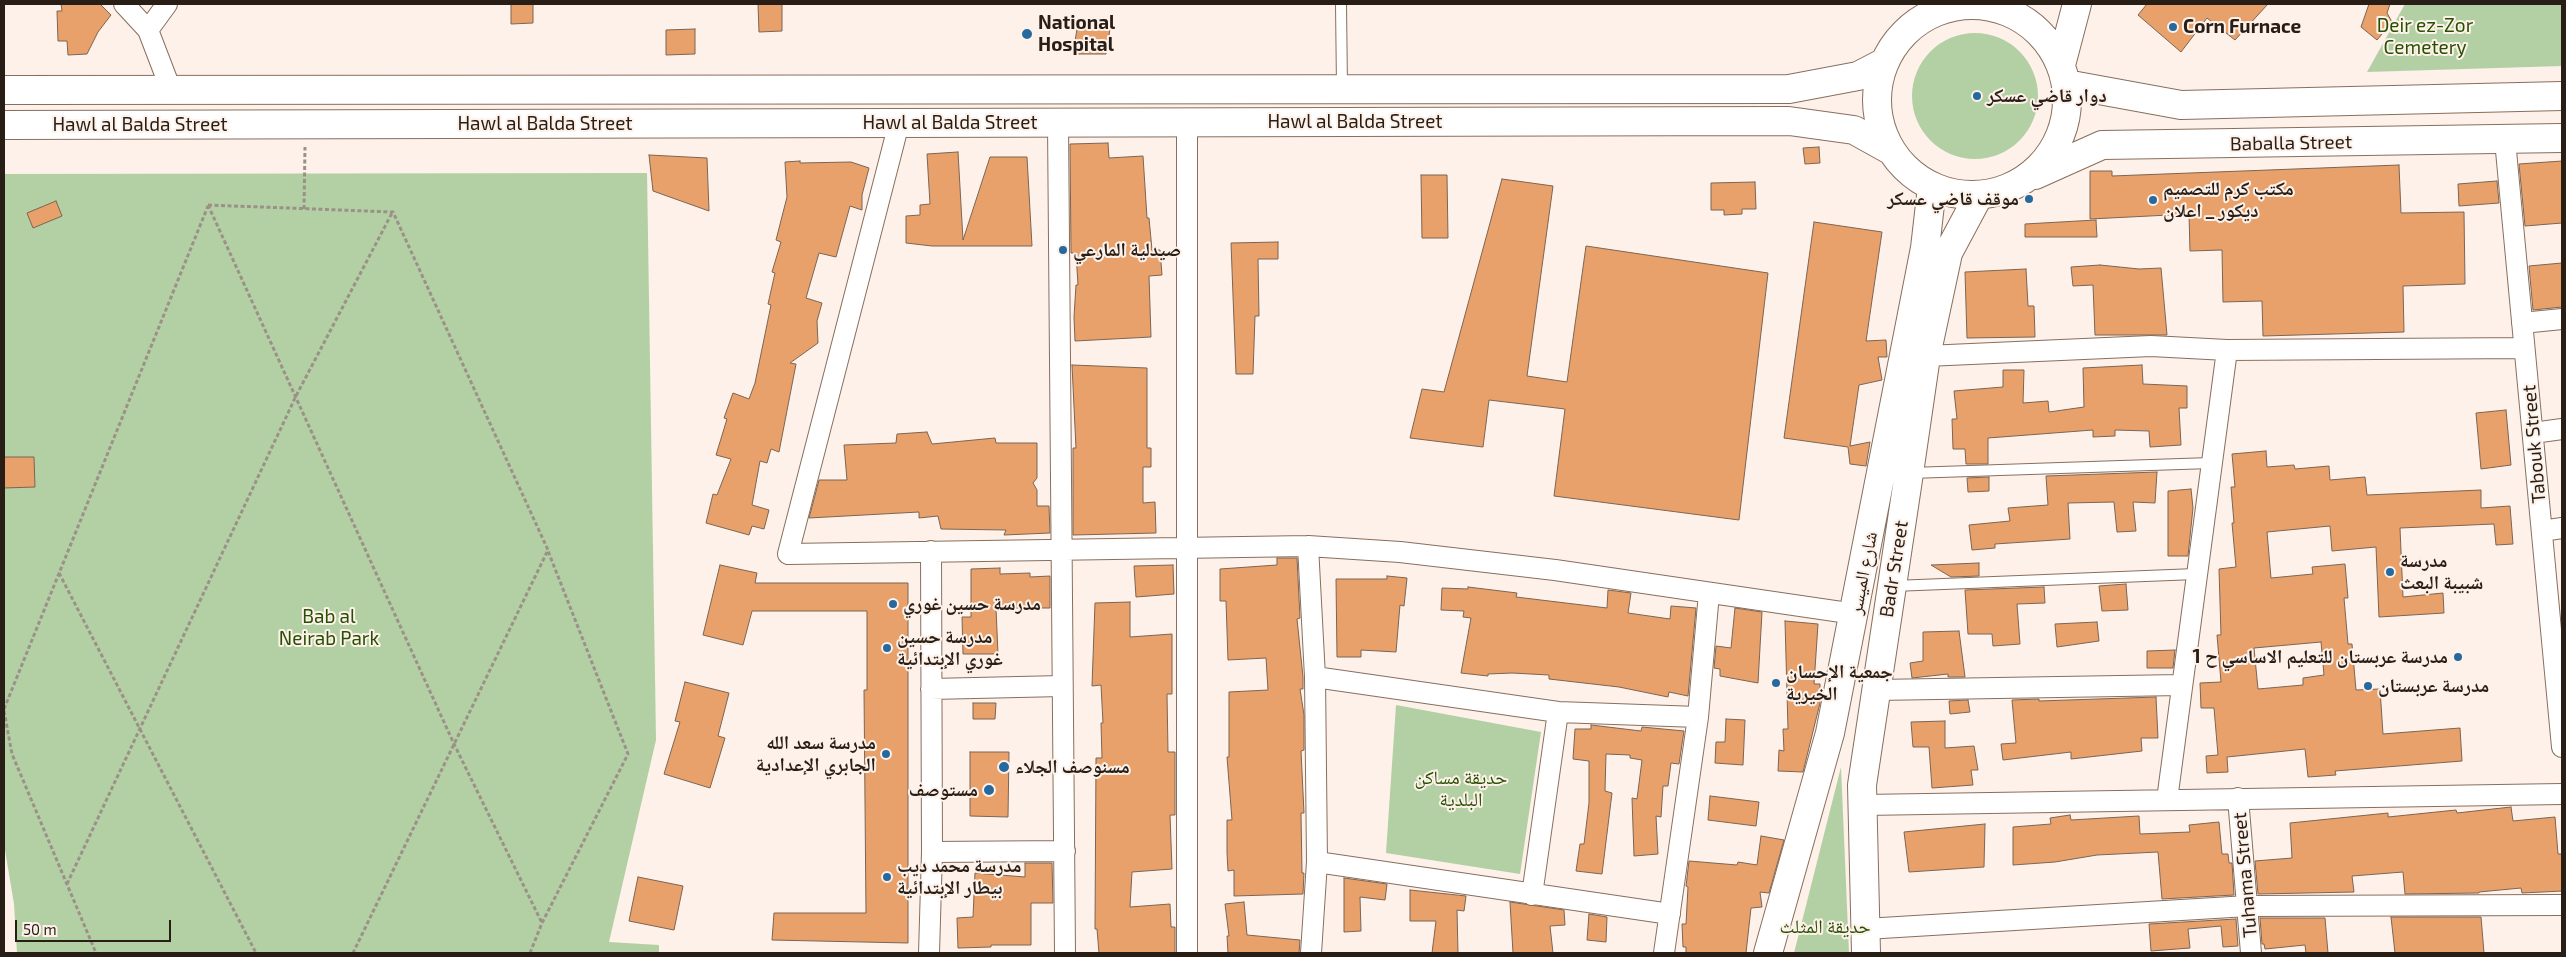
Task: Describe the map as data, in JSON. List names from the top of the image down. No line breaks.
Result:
{"streets":{"main road":["Hawl al Balda Street","Baballa Street","Badr Street","شارع الميسر"],"street":["Tabouk Street","Tuhama Street"]},"crossings":[["Hawl al Balda Street","Baballa Street"],["Baballa Street","Tabouk Street"],["Baballa Street","Badr Street"],["Baballa Street","شارع الميسر"]],"parks":["Deir ez-Zor Cemetery","Bab al Neirab Park","حديقة مساكن البلدية","حديقة المثلث"],"places":["Corn Furnace","National Hospital","دوار قاضي عسكر","موقف قاضي عسكر","مكتب كرم للتصميم ديكور _ اعلان","صيدلية المارعي","مدرسة شبيبة البعث","مدرسة حسين غوري","مدرسة حسين غوري الإبتدائية","مدرسة عربستان للتعليم الاساسي ح 1","جمعية الإحسان الخيرية","مدرسة عربستان","مدرسة سعد الله الجابري الإعدادية","مسنوصف الجلاء","مستوصف","مدرسة محمد ديب بيطار الإبتدائية"],"scale_bar":"50 m"}
